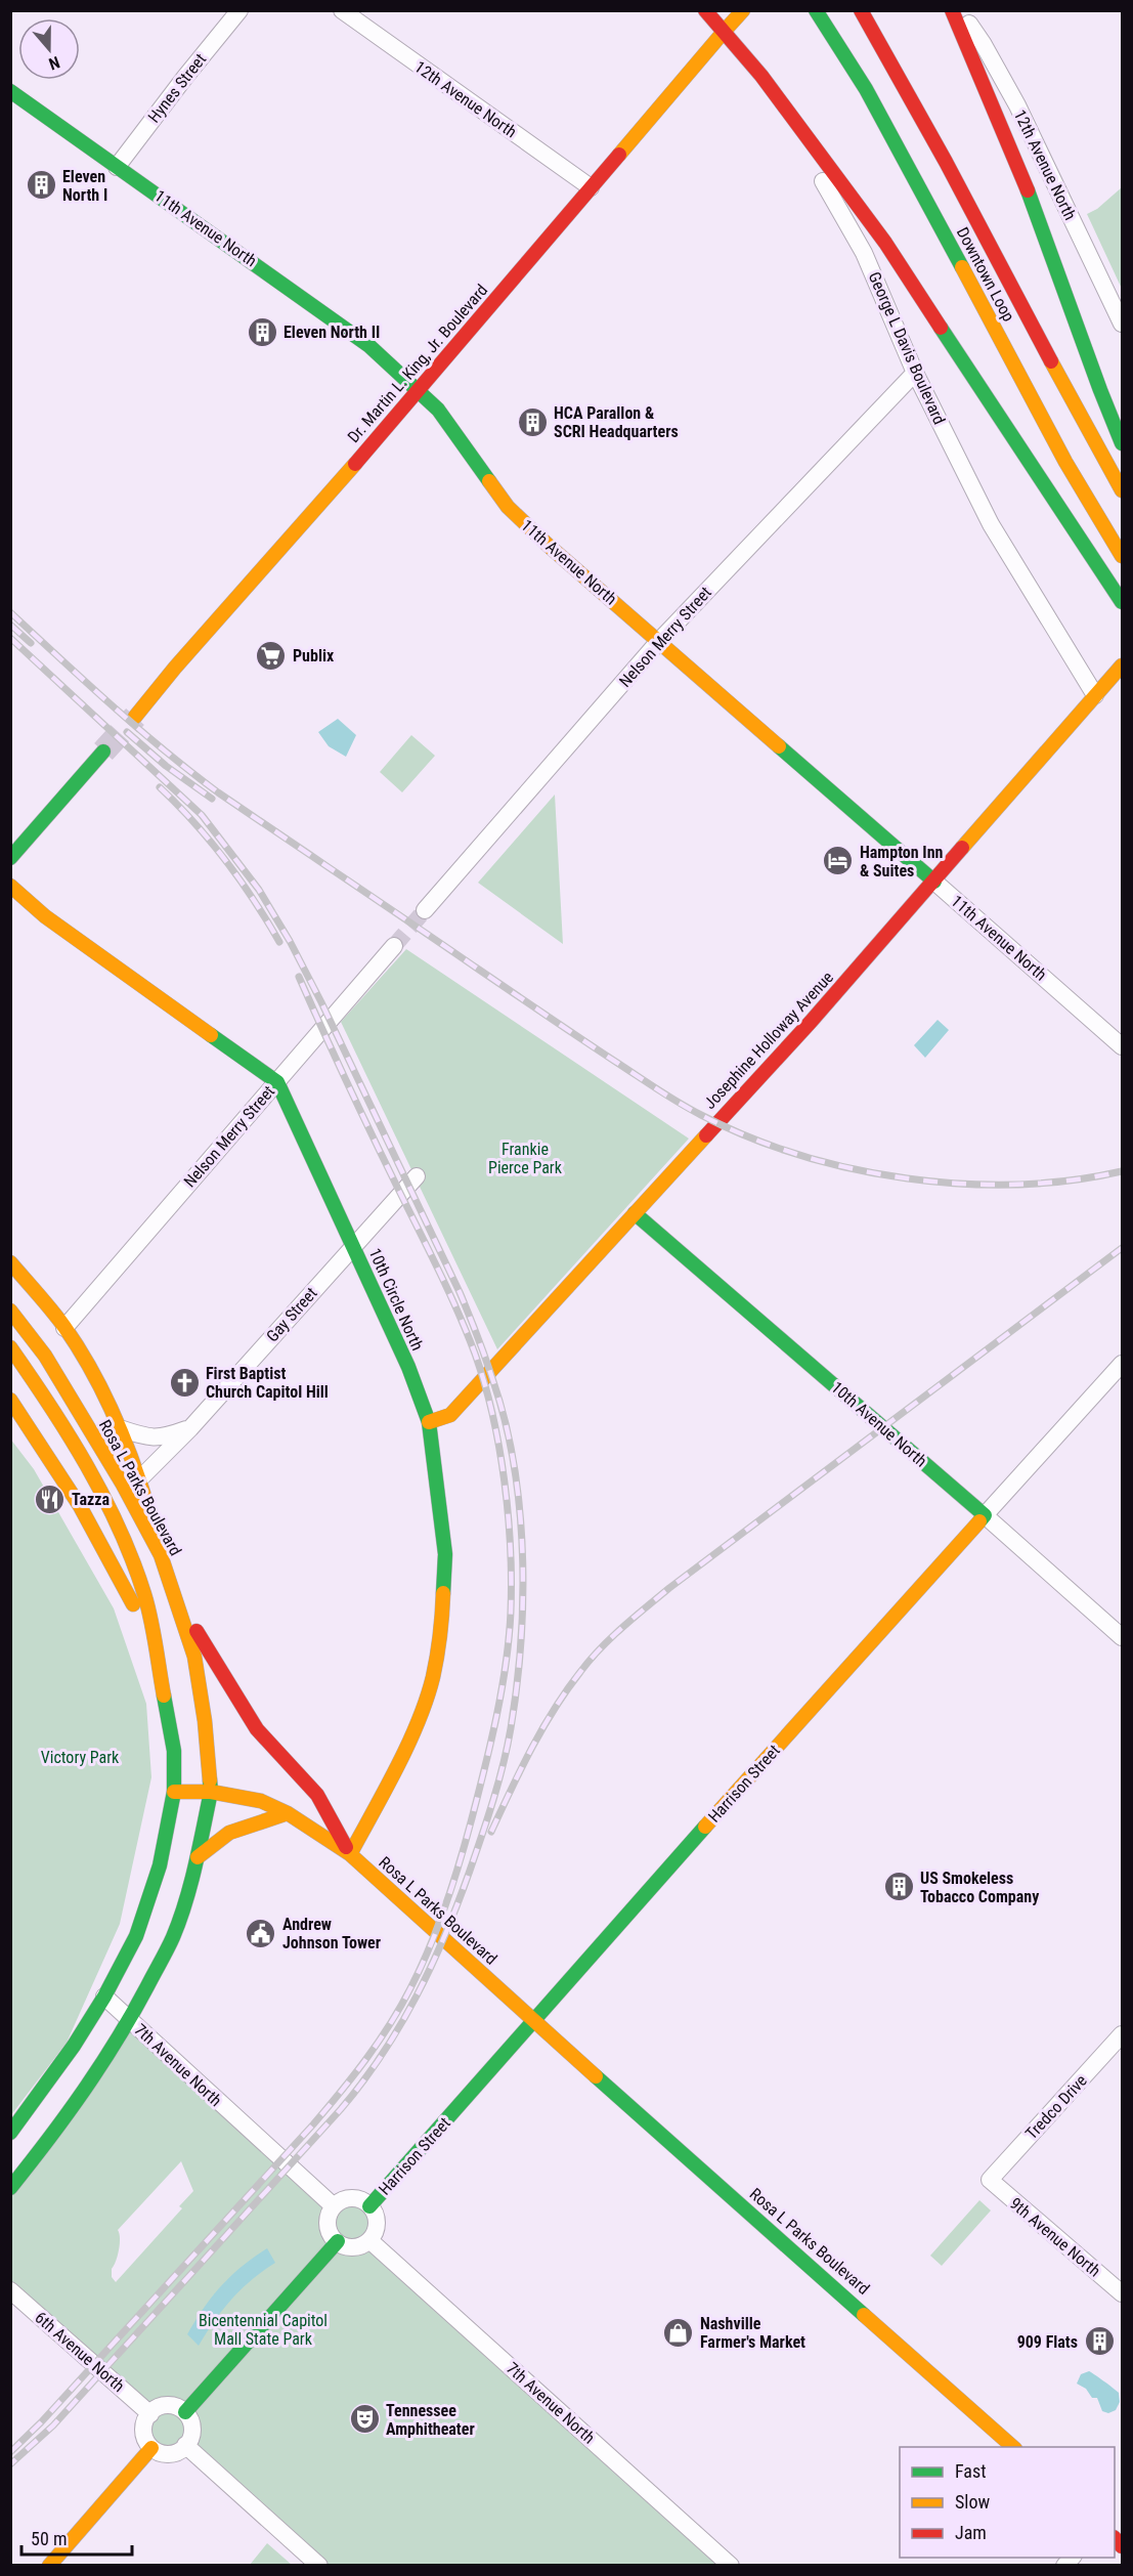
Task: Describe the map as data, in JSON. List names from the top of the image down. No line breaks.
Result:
{"streets":{"main road":["11th Avenue North","Downtown Loop","George L Davis Boulevard","Dr. Martin L. King, Jr. Boulevard","Josephine Holloway Avenue","10th Circle North","10th Avenue North","Rosa L Parks Boulevard","Harrison Street"],"street":["Hynes Street","12th Avenue North","Nelson Merry Street","Gay Street","7th Avenue North","Tredco Drive","9th Avenue North","6th Avenue North"]},"crossings":[["Hynes Street","11th Avenue North"],["12th Avenue North","Dr. Martin L. King, Jr. Boulevard"],["11th Avenue North","Dr. Martin L. King, Jr. Boulevard"],["11th Avenue North","Nelson Merry Street"],["11th Avenue North","Josephine Holloway Avenue"],["George L Davis Boulevard","Dr. Martin L. King, Jr. Boulevard"],["George L Davis Boulevard","Nelson Merry Street"],["George L Davis Boulevard","Josephine Holloway Avenue"],["Nelson Merry Street","10th Circle North"],["Josephine Holloway Avenue","10th Circle North"],["Josephine Holloway Avenue","10th Avenue North"],["10th Circle North","Gay Street"],["10th Circle North","Rosa L Parks Boulevard"],["10th Avenue North","Harrison Street"],["Rosa L Parks Boulevard","Harrison Street"],["Harrison Street","7th Avenue North"],["Tredco Drive","9th Avenue North"]],"parks":["Frankie Pierce Park","Victory Park","Bicentennial Capitol Mall State Park"],"places":{"building":["Eleven North I","Eleven North II","HCA Parallon & SCRI Headquarters","US Smokeless Tobacco Company","909 Flats"],"supermarket":["Publix"],"hotel":["Hampton Inn & Suites"],"church":["First Baptist Church Capitol Hill"],"restaurant":["Tazza"],"public building":["Andrew Johnson Tower"],"shop":["Nashville Farmer's Market"],"theatre":["Tennessee Amphitheater"]},"legend":["Fast","Slow","Jam"],"scale_bar":"50 m","north":"bottom"}
